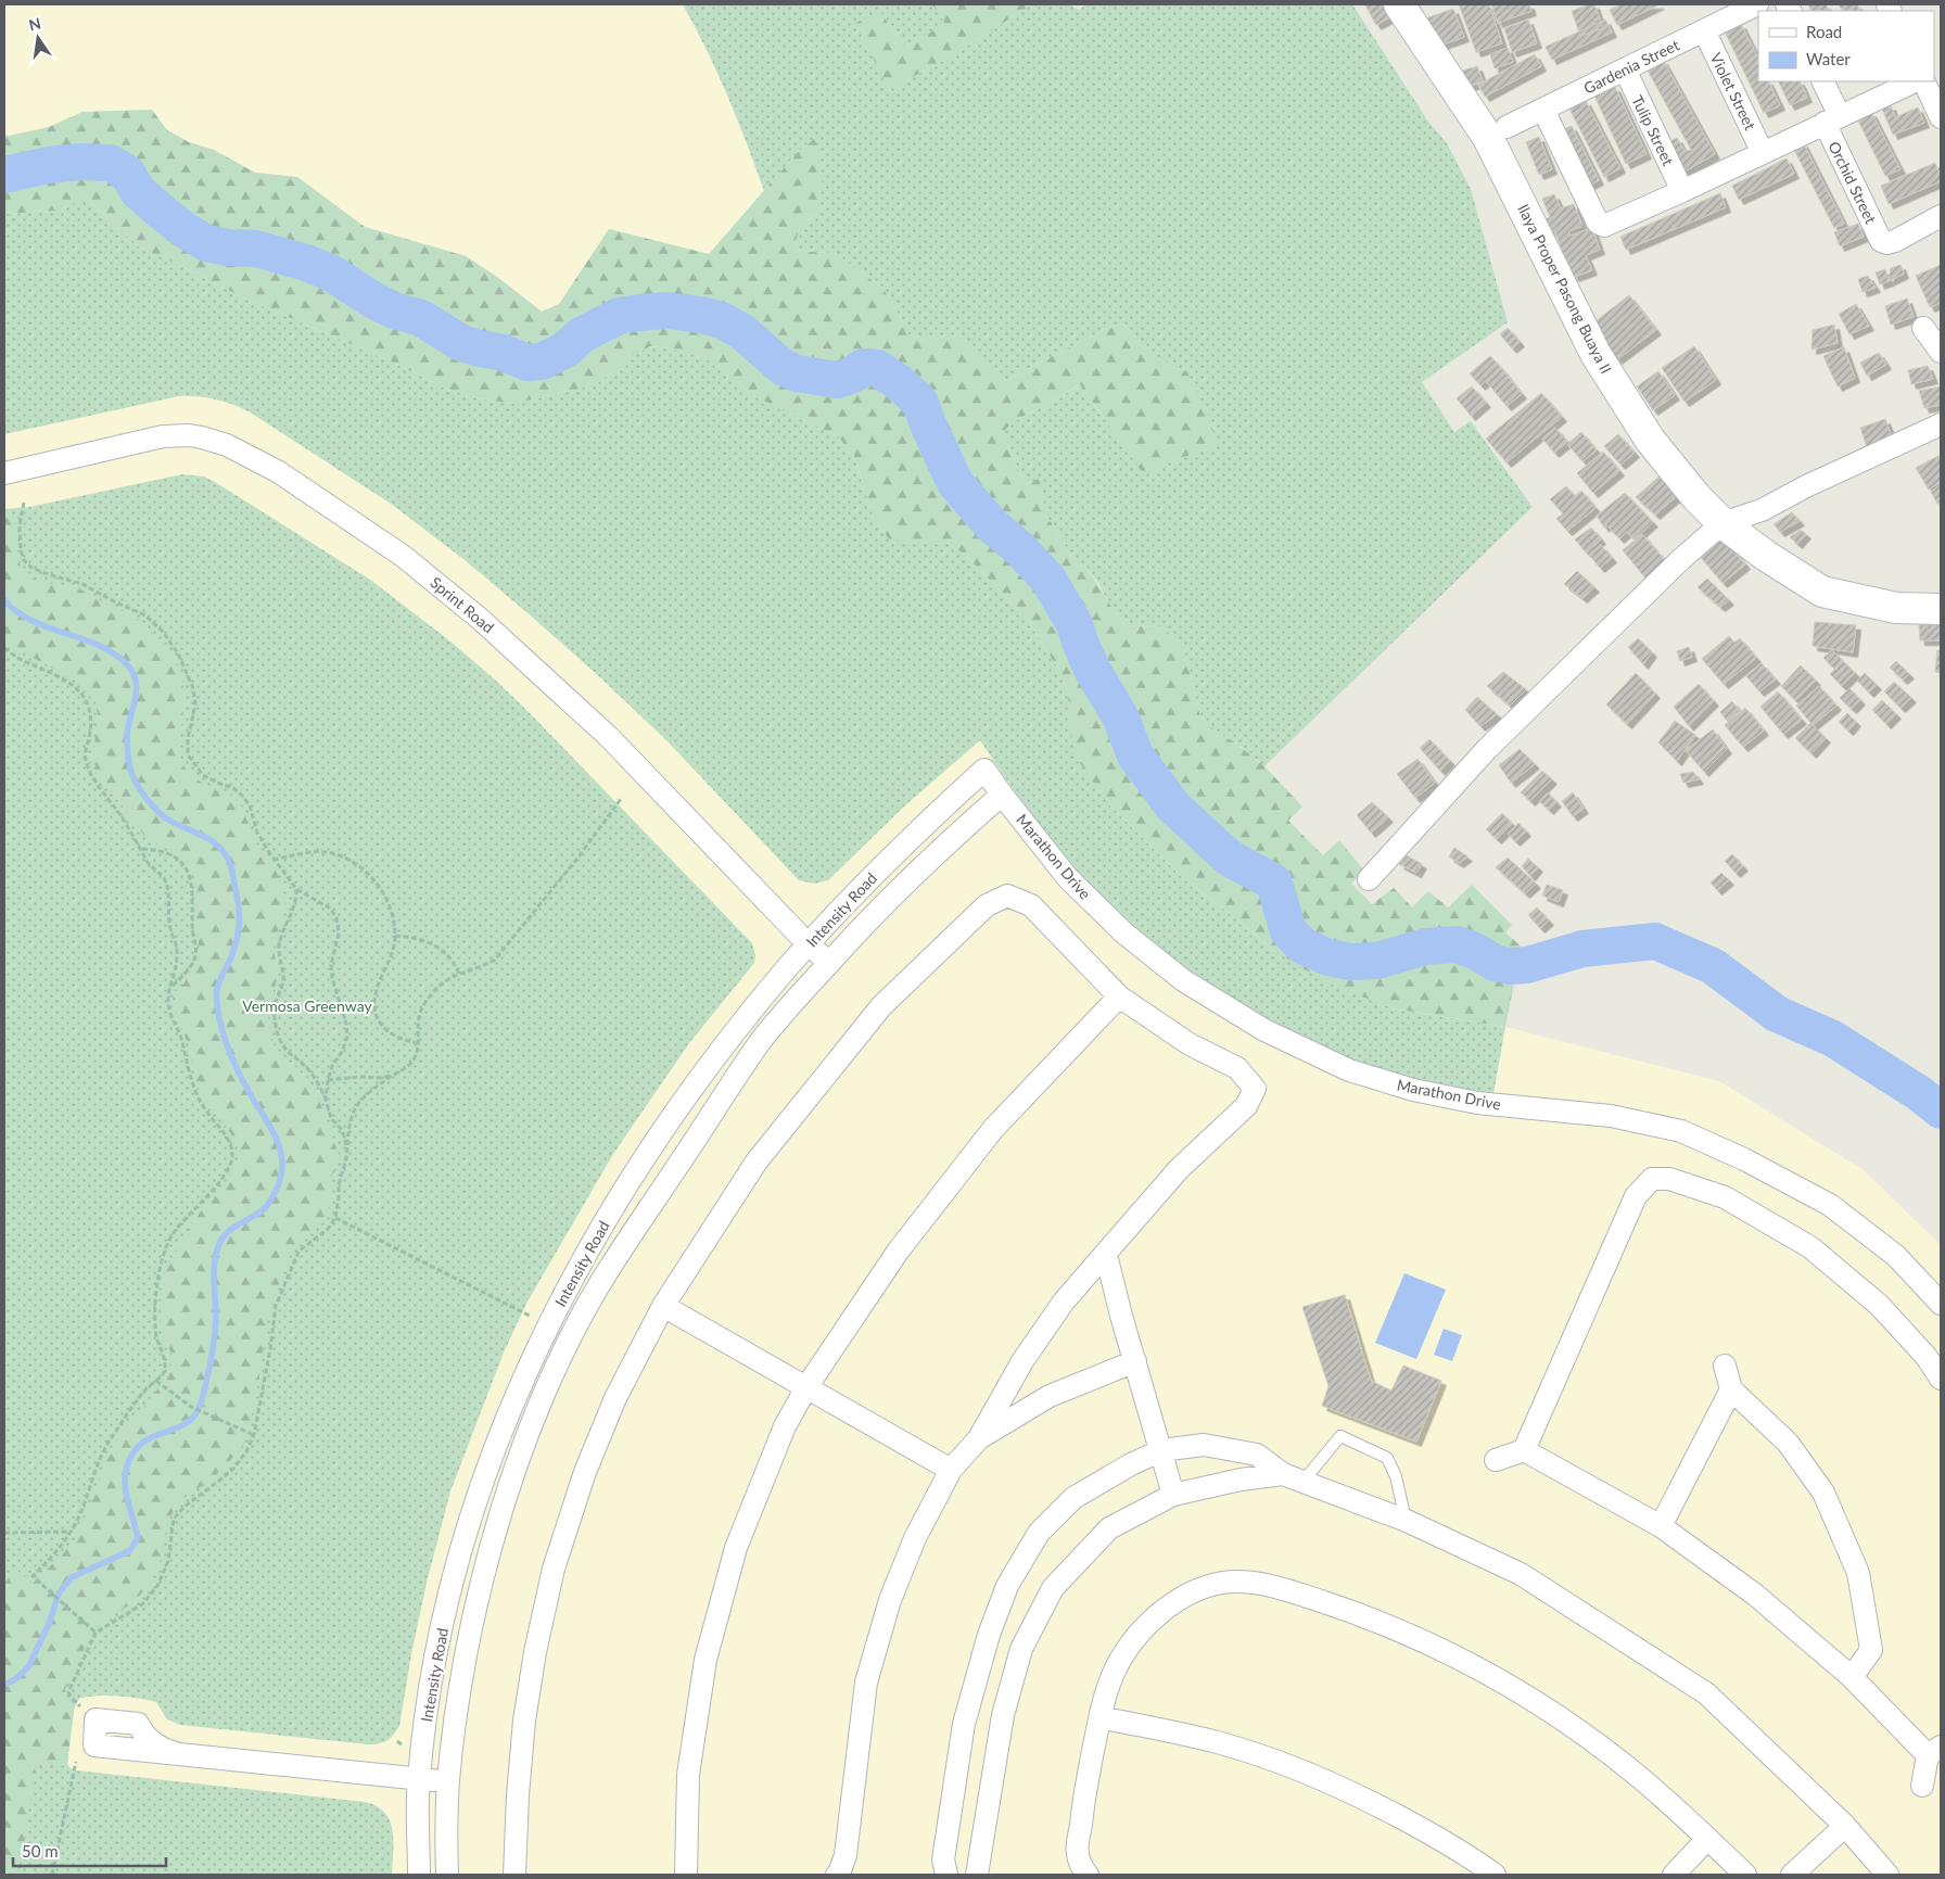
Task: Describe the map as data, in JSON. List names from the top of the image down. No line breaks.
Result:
{"streets":{"street":["Gardenia Street","Violet Street","Tulip Street","Orchid Street","Ilaya Proper Pasong Buaya II","Sprint Road","Marathon Drive","Intensity Road"]},"crossings":[["Gardenia Street","Violet Street"],["Gardenia Street","Tulip Street"],["Sprint Road","Intensity Road"],["Marathon Drive","Intensity Road"]],"parks":["Vermosa Greenway"],"legend":["Road","Water"],"scale_bar":"50 m","north":"top"}
